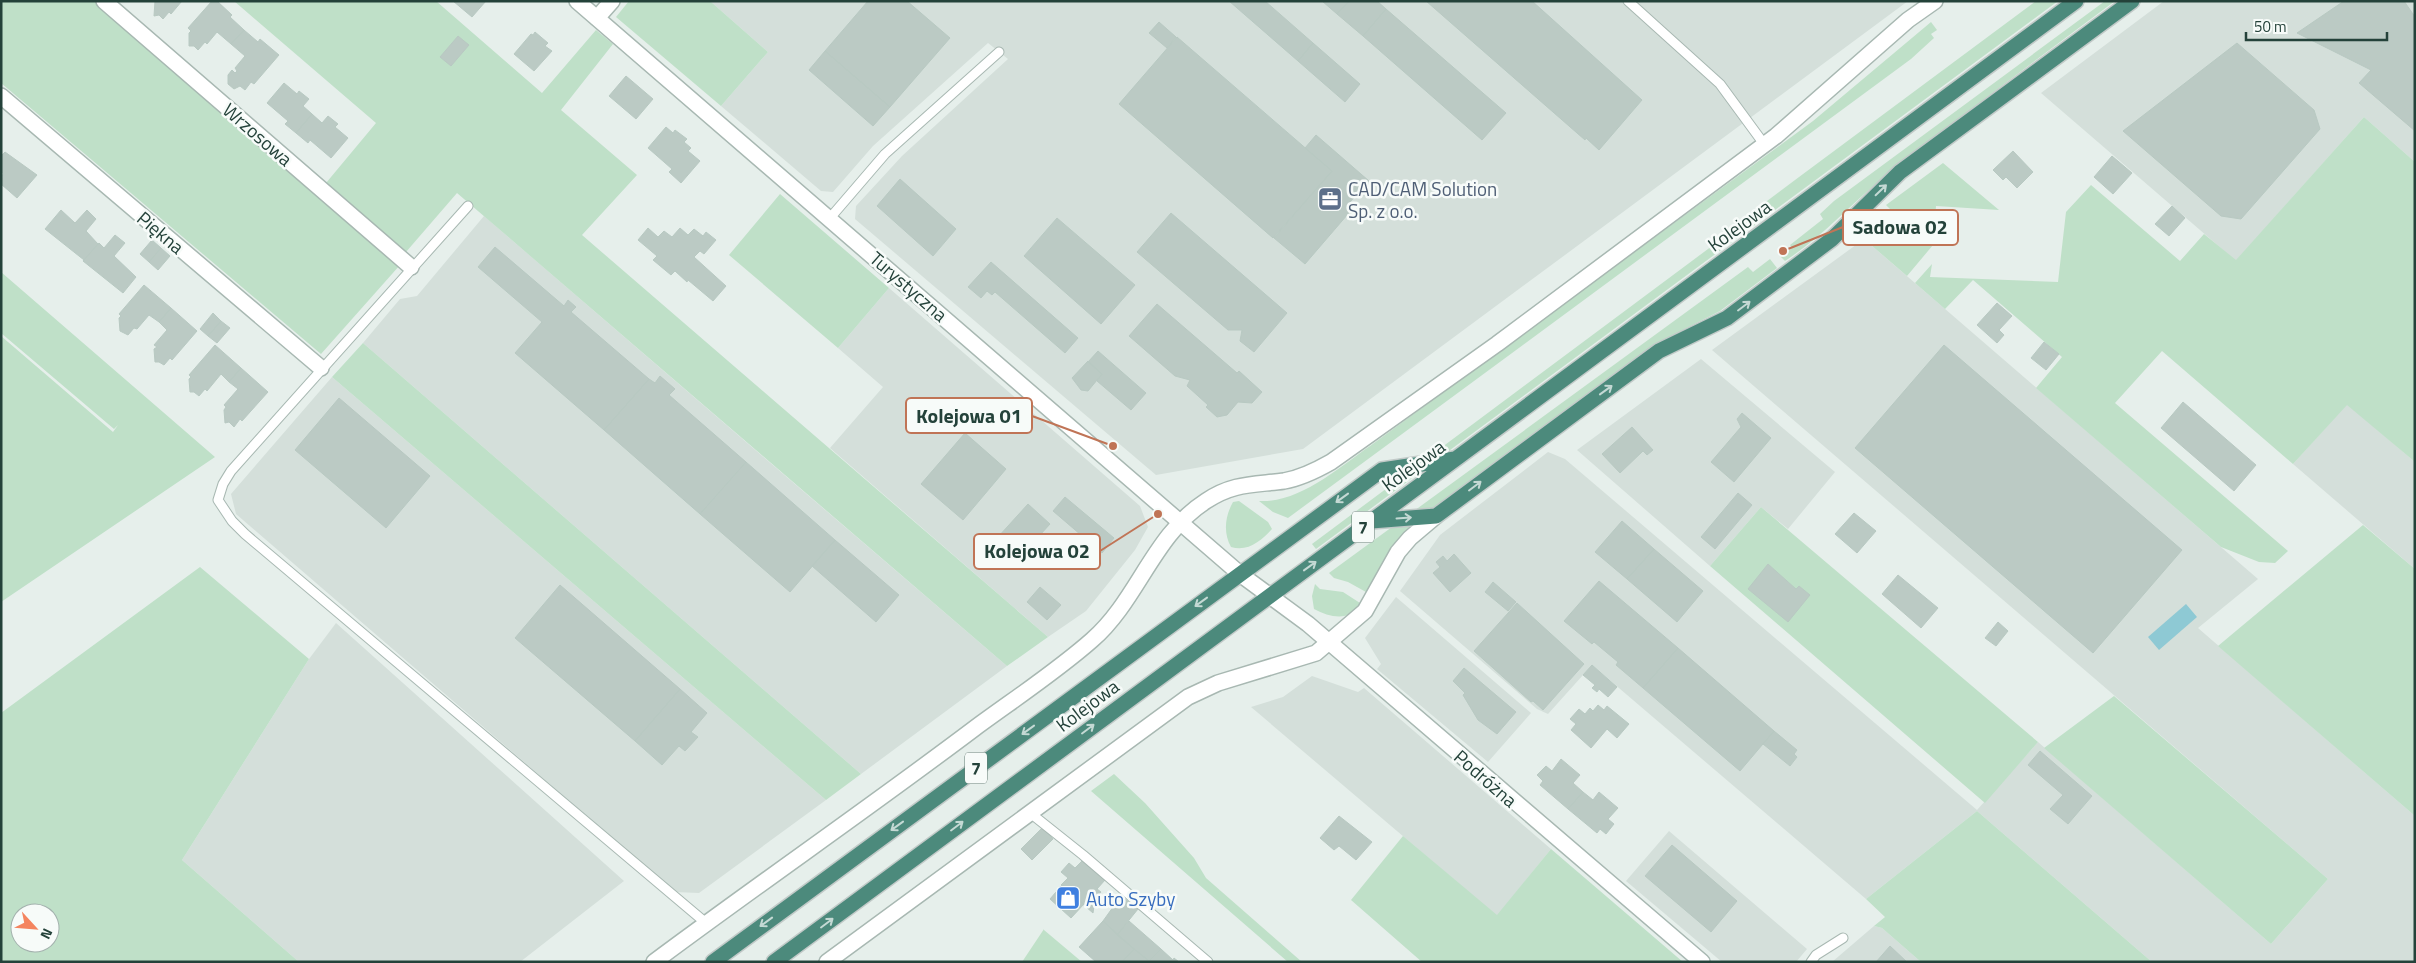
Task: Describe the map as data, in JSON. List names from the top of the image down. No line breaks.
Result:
{"streets":{"highway":["Kolejowa","7"],"street":["Wrzosowa","Piękna","Turystyczna","Podróżna"]},"crossings":[["Kolejowa","Turystyczna"],["Kolejowa","Podróżna"],["Turystyczna","Podróżna"]],"places":{"office":["CAD/CAM Solution Sp. z o.o."],"other":["Sadowa 02","Kolejowa 01","Kolejowa 02"],"shop":["Auto Szyby"]},"scale_bar":"50 m","north":"bottom right"}
